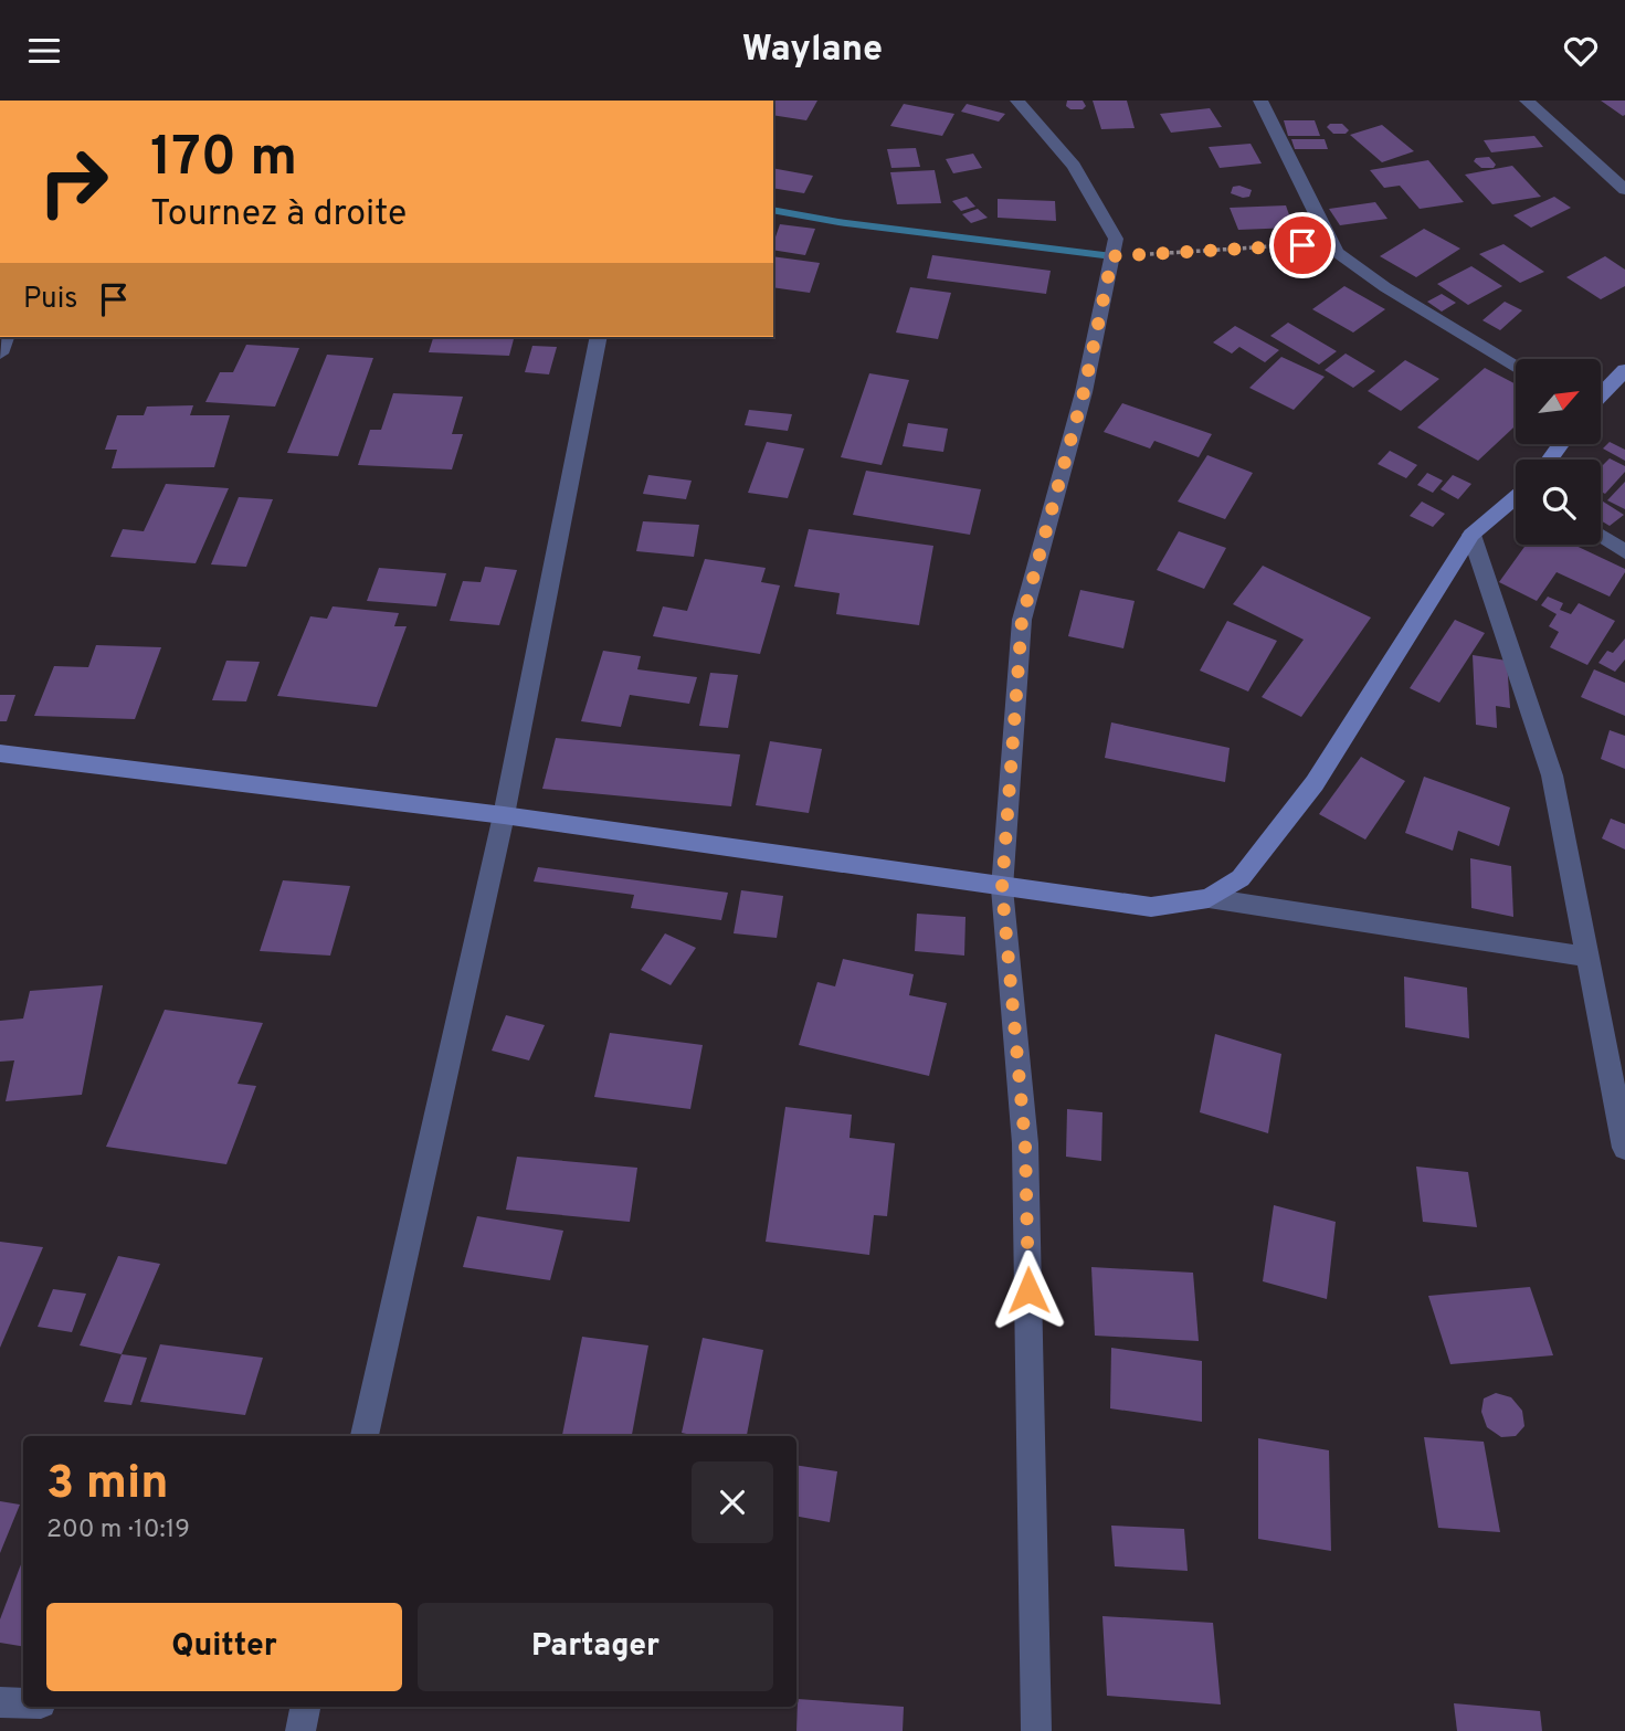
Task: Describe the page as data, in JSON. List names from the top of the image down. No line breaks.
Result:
{"north":"top right","page":{"header":"Waylane","turn":["170 m","Tournez à droite"],"then":"Puis","heading":["3 min","200 m · 10:19"],"buttons":["Quitter","Partager"]}}
